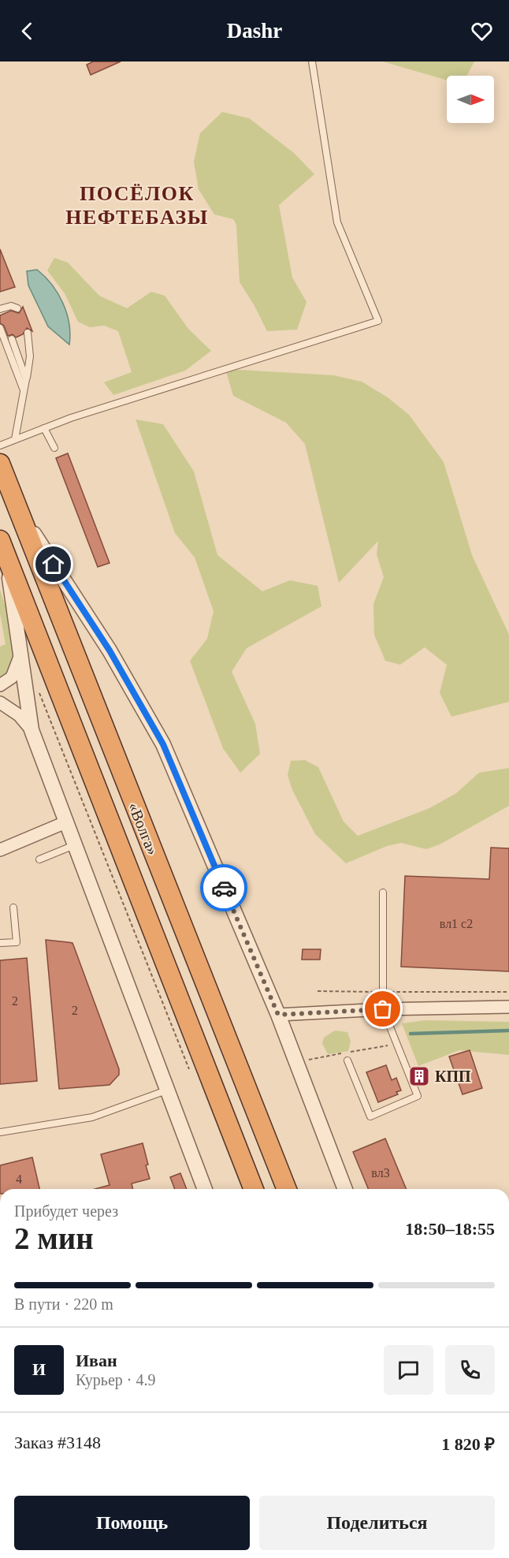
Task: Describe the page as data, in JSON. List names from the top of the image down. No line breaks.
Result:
{"streets":{"highway":["«Волга»"]},"districts":["ПОСЁЛОК НЕФТЕБАЗЫ"],"places":{"building":["КПП"]},"house_numbers":["вл1 с2","2","2","вл3","4"],"north":"right","page":{"header":"Dashr","heading":["2 мин","Прибудет через","18:50–18:55"],"panel":["Иван","Курьер · 4.9","Заказ #3148","1 820 ₽"],"bar":"В пути · 220 m","round":"И","buttons":["Помощь","Поделиться"]}}
